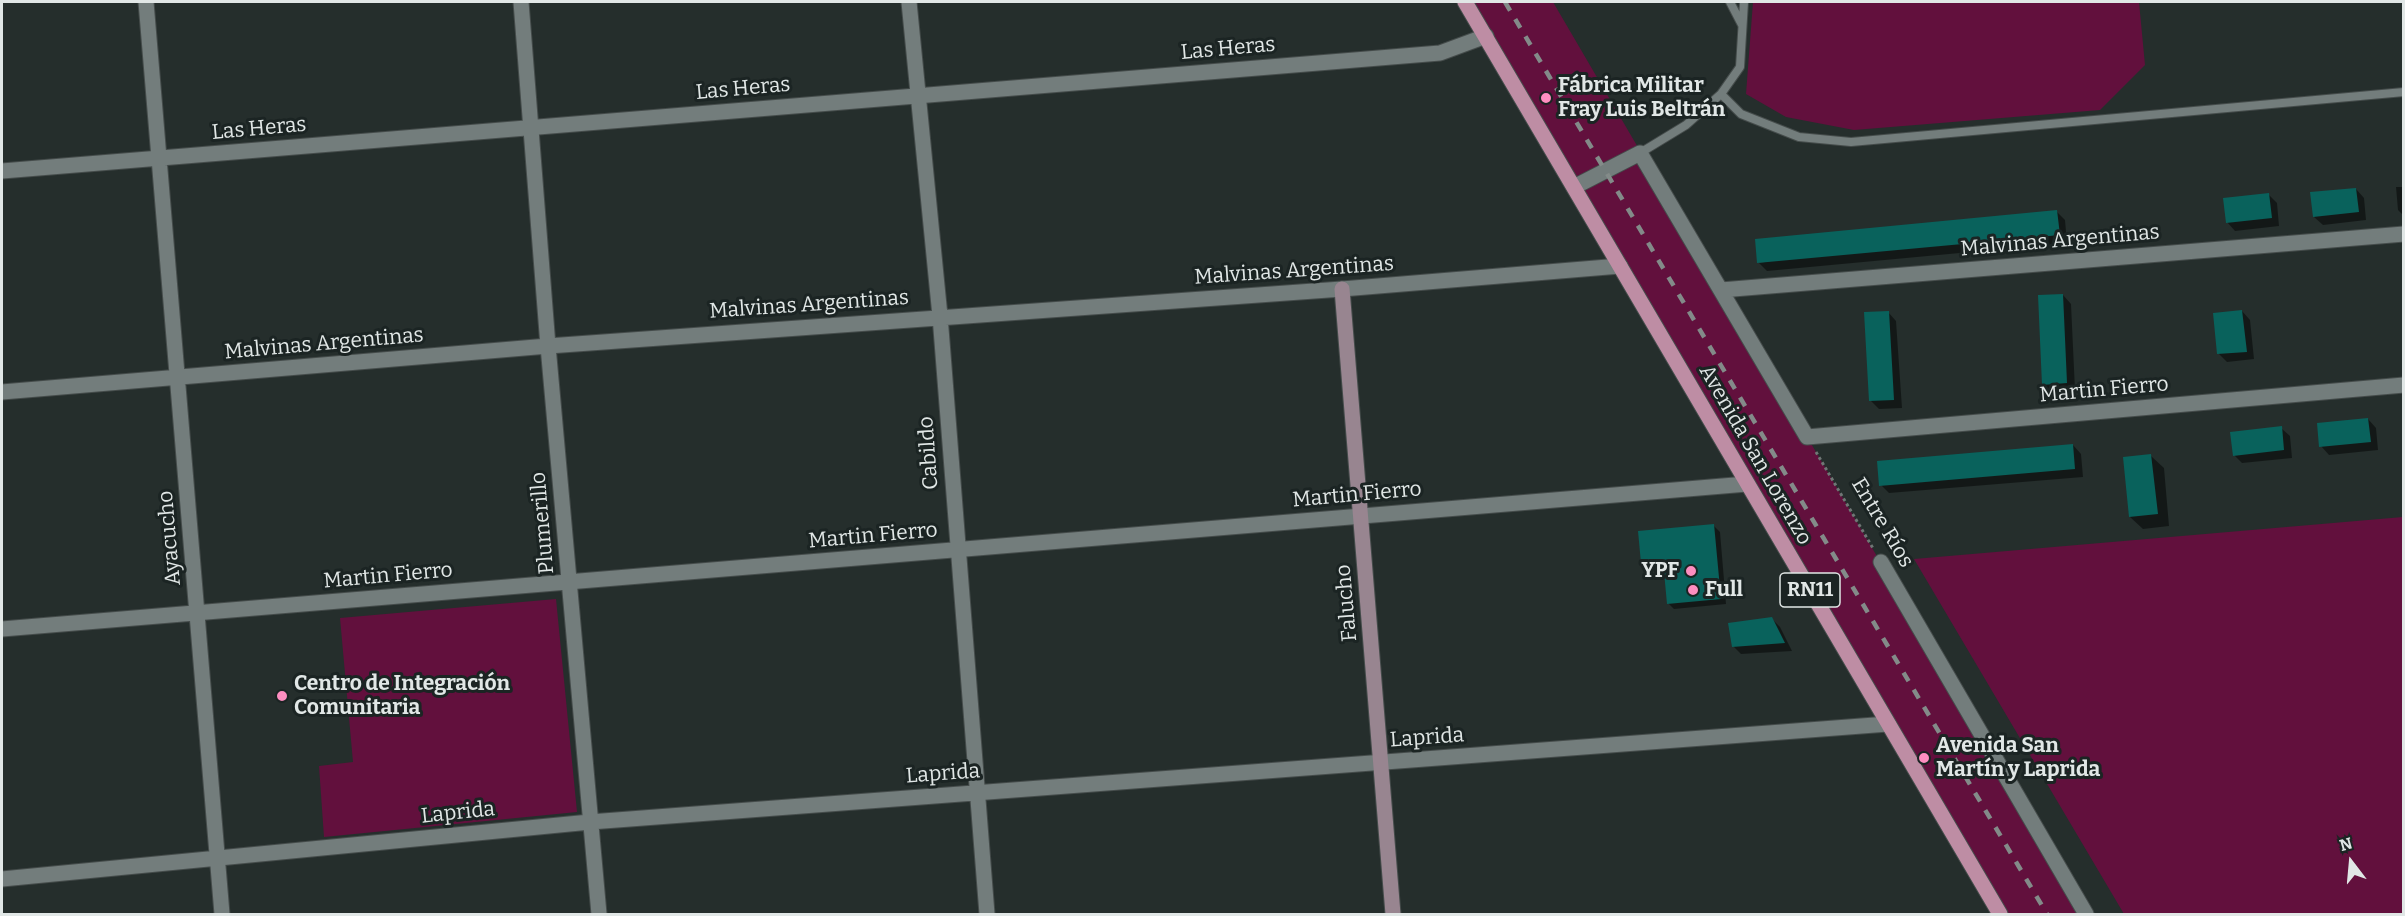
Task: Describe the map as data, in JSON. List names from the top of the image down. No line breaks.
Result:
{"streets":{"main road":["Avenida San Lorenzo","RN11"],"street":["Las Heras","Malvinas Argentinas","Martin Fierro","Cabildo","Plumerillo","Entre Ríos","Ayacucho","Falucho","Laprida"]},"crossings":[["Las Heras","Cabildo"],["Las Heras","Plumerillo"],["Las Heras","Ayacucho"],["Las Heras","RN11"],["Malvinas Argentinas","Cabildo"],["Malvinas Argentinas","Avenida San Lorenzo"],["Malvinas Argentinas","Plumerillo"],["Malvinas Argentinas","Ayacucho"],["Malvinas Argentinas","RN11"],["Malvinas Argentinas","Falucho"],["Martin Fierro","Cabildo"],["Martin Fierro","Avenida San Lorenzo"],["Martin Fierro","Plumerillo"],["Martin Fierro","Entre Ríos"],["Martin Fierro","Ayacucho"],["Martin Fierro","Falucho"],["Cabildo","Laprida"],["Avenida San Lorenzo","RN11"],["Avenida San Lorenzo","Laprida"],["Plumerillo","Laprida"],["Ayacucho","Laprida"],["Falucho","Laprida"]],"places":["Fábrica Militar Fray Luis Beltrán","YPF","Full","Centro de Integración Comunitaria","Avenida San Martín y Laprida"],"north":"top"}
